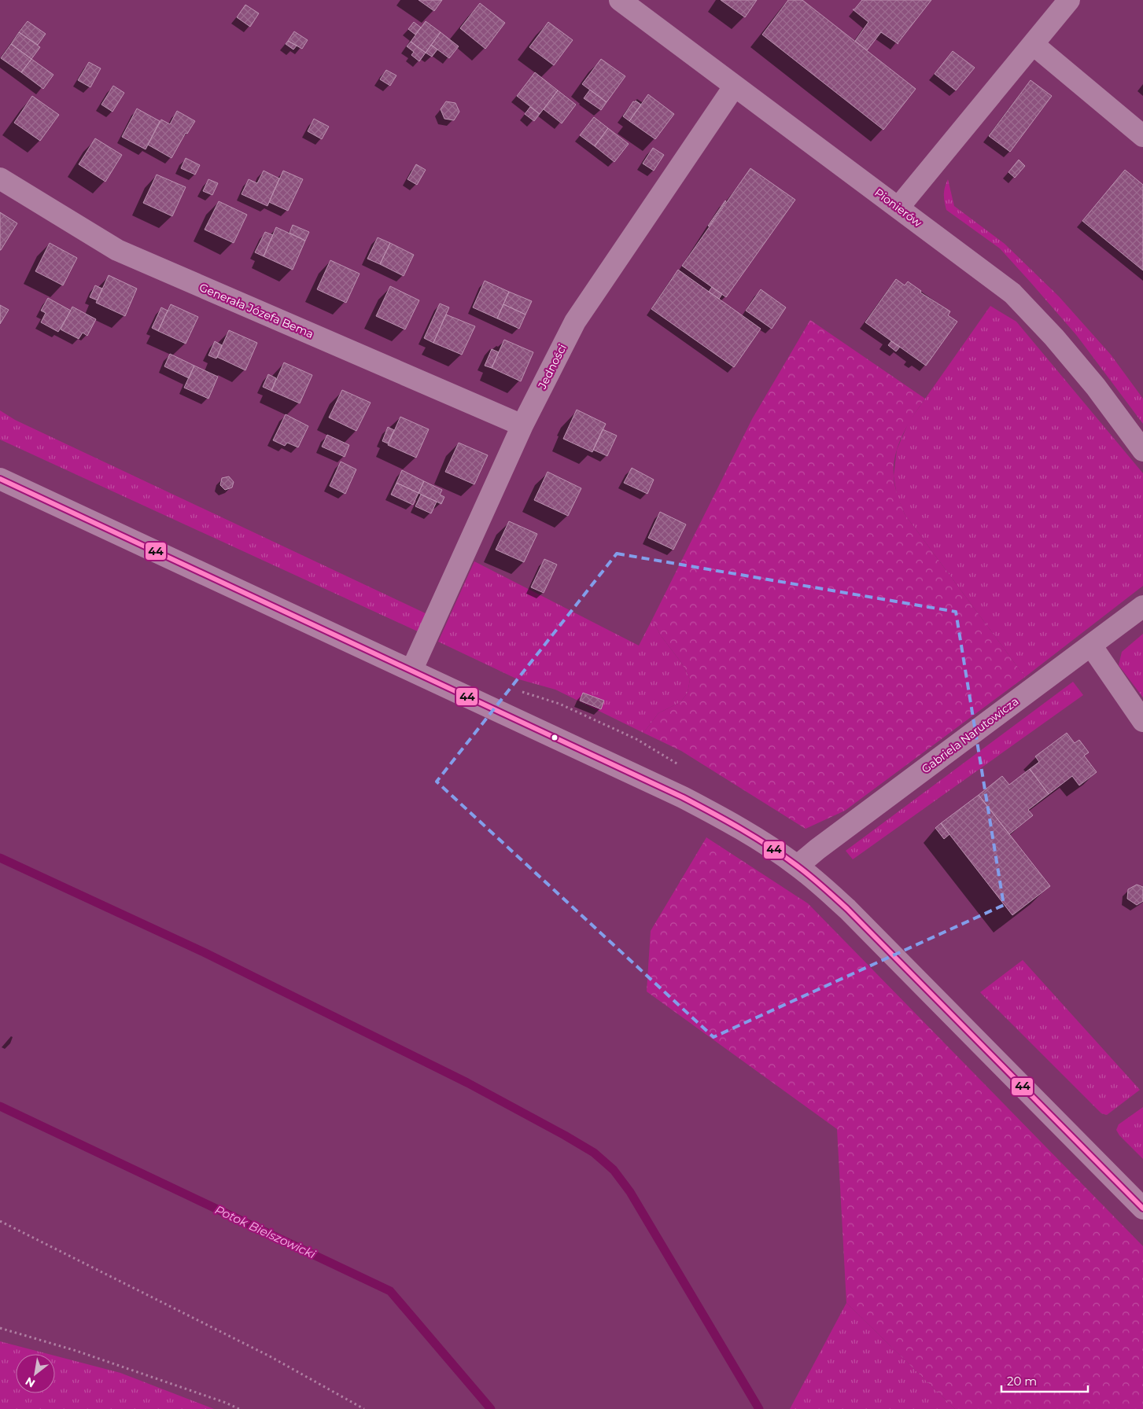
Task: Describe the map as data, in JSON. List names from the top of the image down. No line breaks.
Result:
{"streets":{"street":["Pionierów","Generała Józefa Bema","Jedności","Gabriela Narutowicza"]},"crossings":[["Pionierów","Jedności"],["Generała Józefa Bema","Jedności"]],"water":["Potok Bielszowicki"],"lines":["transit line 44"],"scale_bar":"20 m","north":"bottom left"}
